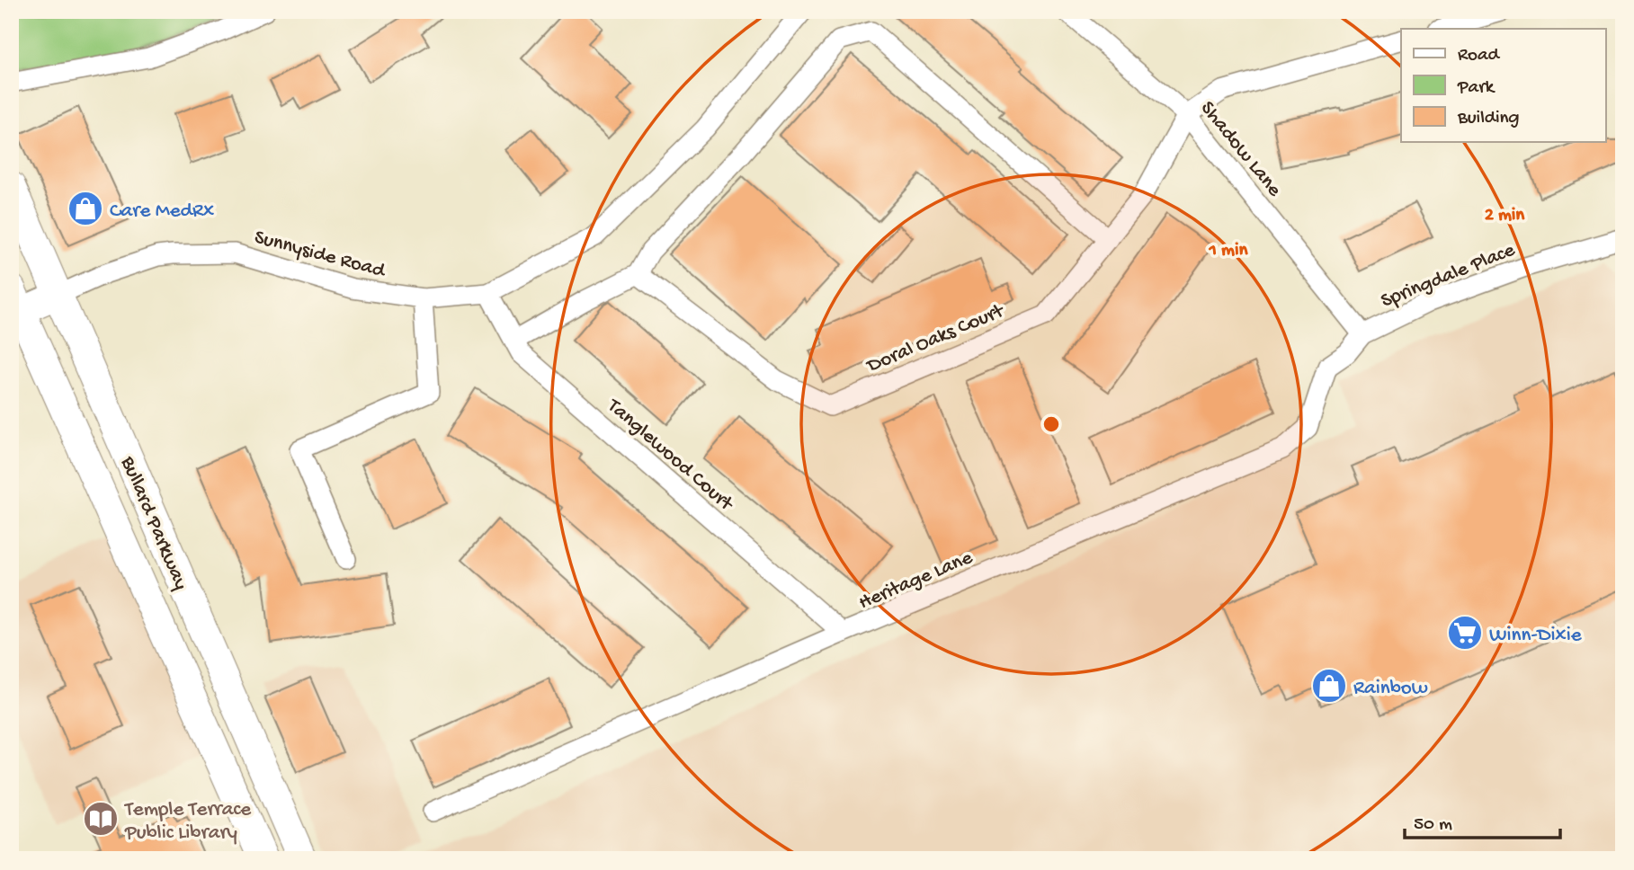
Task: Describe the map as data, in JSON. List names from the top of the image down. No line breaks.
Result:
{"streets":{"main road":["Bullard Parkway"],"street":["Shadow Lane","Sunnyside Road","Springdale Place","Doral Oaks Court","Tanglewood Court","Heritage Lane"]},"crossings":[["Shadow Lane","Springdale Place"],["Shadow Lane","Doral Oaks Court"],["Shadow Lane","Heritage Lane"],["Sunnyside Road","Tanglewood Court"],["Sunnyside Road","Bullard Parkway"],["Springdale Place","Heritage Lane"],["Tanglewood Court","Heritage Lane"]],"places":{"shop":["Care MedRx","Rainbow"],"supermarket":["Winn-Dixie"],"library":["Temple Terrace Public Library"]},"legend":["Road","Park","Building"],"scale_bar":"50 m","rings":["2 min","1 min"]}
